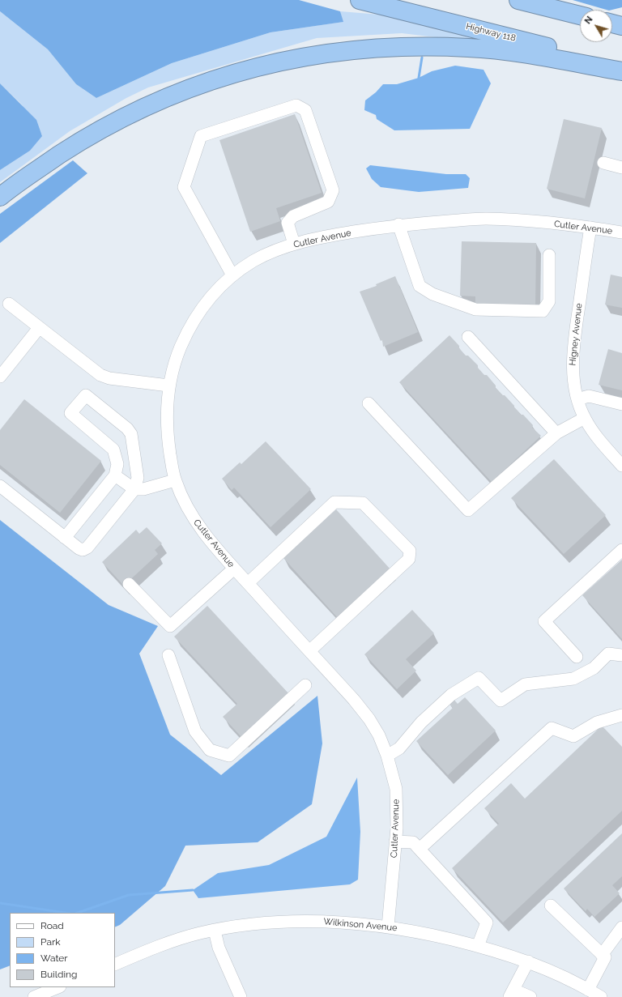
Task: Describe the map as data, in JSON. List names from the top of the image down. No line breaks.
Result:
{"streets":{"highway":["Highway 118"],"street":["Cutler Avenue","Higney Avenue","Wilkinson Avenue"]},"crossings":[["Cutler Avenue","Higney Avenue"],["Cutler Avenue","Wilkinson Avenue"]],"legend":["Road","Park","Water","Building"],"north":"top left"}
